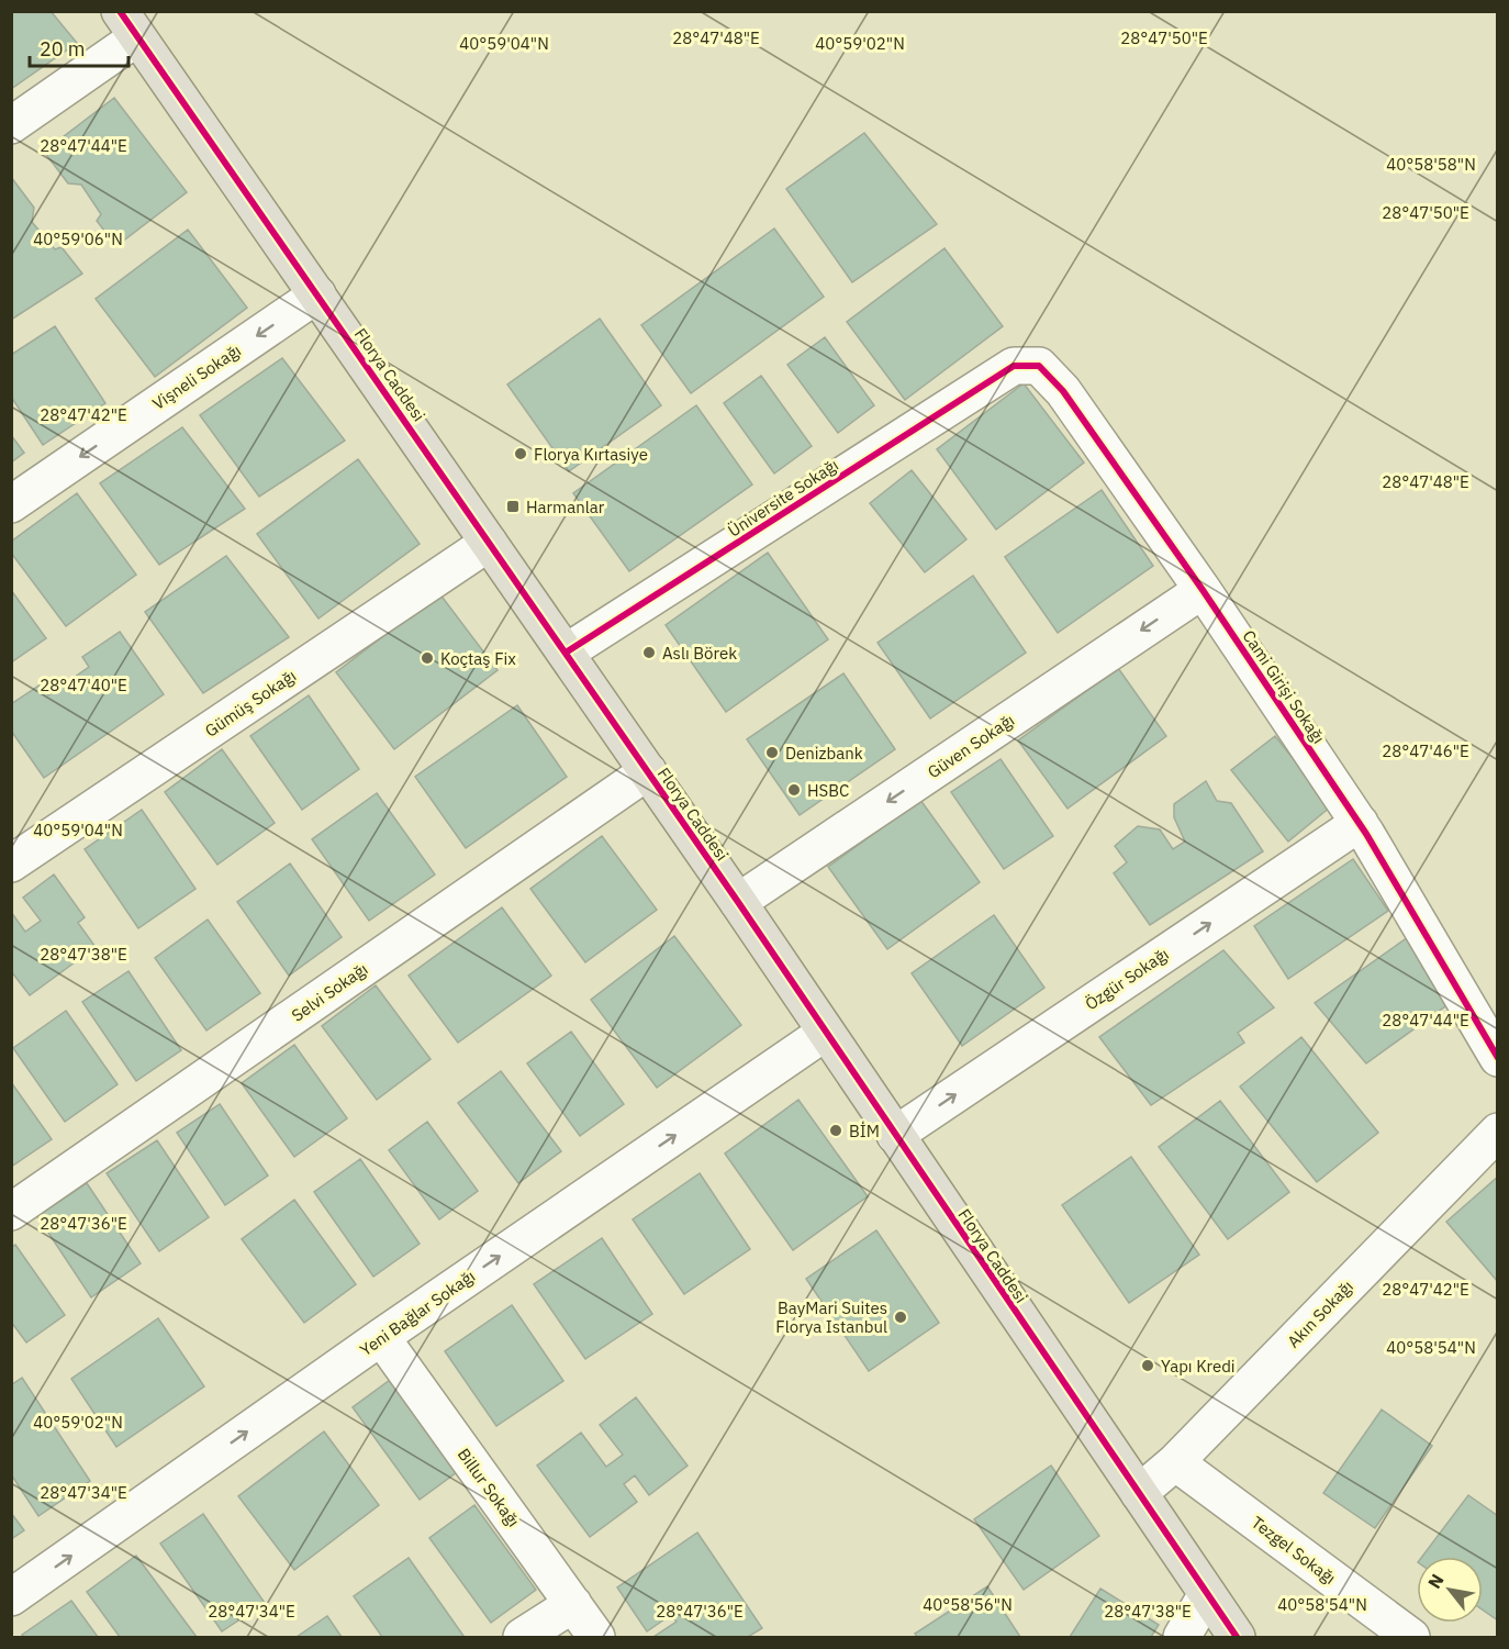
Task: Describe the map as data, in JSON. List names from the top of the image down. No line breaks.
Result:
{"streets":{"main road":["Florya Caddesi"],"street":["Vişneli Sokağı","Üniversite Sokağı","Cami Girişi Sokağı","Gümüş Sokağı","Güven Sokağı","Özgür Sokağı","Selvi Sokağı","Yeni Bağlar Sokağı","Akın Sokağı","Billur Sokağı","Tezgel Sokağı"]},"crossings":[["Florya Caddesi","Vişneli Sokağı"],["Florya Caddesi","Üniversite Sokağı"],["Florya Caddesi","Gümüş Sokağı"],["Florya Caddesi","Güven Sokağı"],["Florya Caddesi","Özgür Sokağı"],["Florya Caddesi","Selvi Sokağı"],["Florya Caddesi","Yeni Bağlar Sokağı"],["Florya Caddesi","Akın Sokağı"],["Üniversite Sokağı","Cami Girişi Sokağı"],["Cami Girişi Sokağı","Güven Sokağı"],["Cami Girişi Sokağı","Özgür Sokağı"],["Yeni Bağlar Sokağı","Billur Sokağı"],["Akın Sokağı","Tezgel Sokağı"]],"one_way":["Güven Sokağı","Özgür Sokağı","Yeni Bağlar Sokağı"],"places":{"other":["Florya Kırtasiye","Aslı Börek","Koçtaş Fix","Denizbank","HSBC","BİM","BayMari Suites Florya Istanbul","Yapı Kredi"],"transit":["Harmanlar"]},"scale_bar":"20 m","north":"top left","coordinates":["28°47'48\"E","28°47'50\"E","40°59'04\"N","40°59'02\"N","28°47'44\"E","40°58'58\"N","40°59'06\"N","28°47'42\"E","28°47'40\"E","28°47'46\"E","28°47'38\"E","28°47'36\"E","40°58'54\"N","28°47'34\"E","40°58'56\"N"]}
